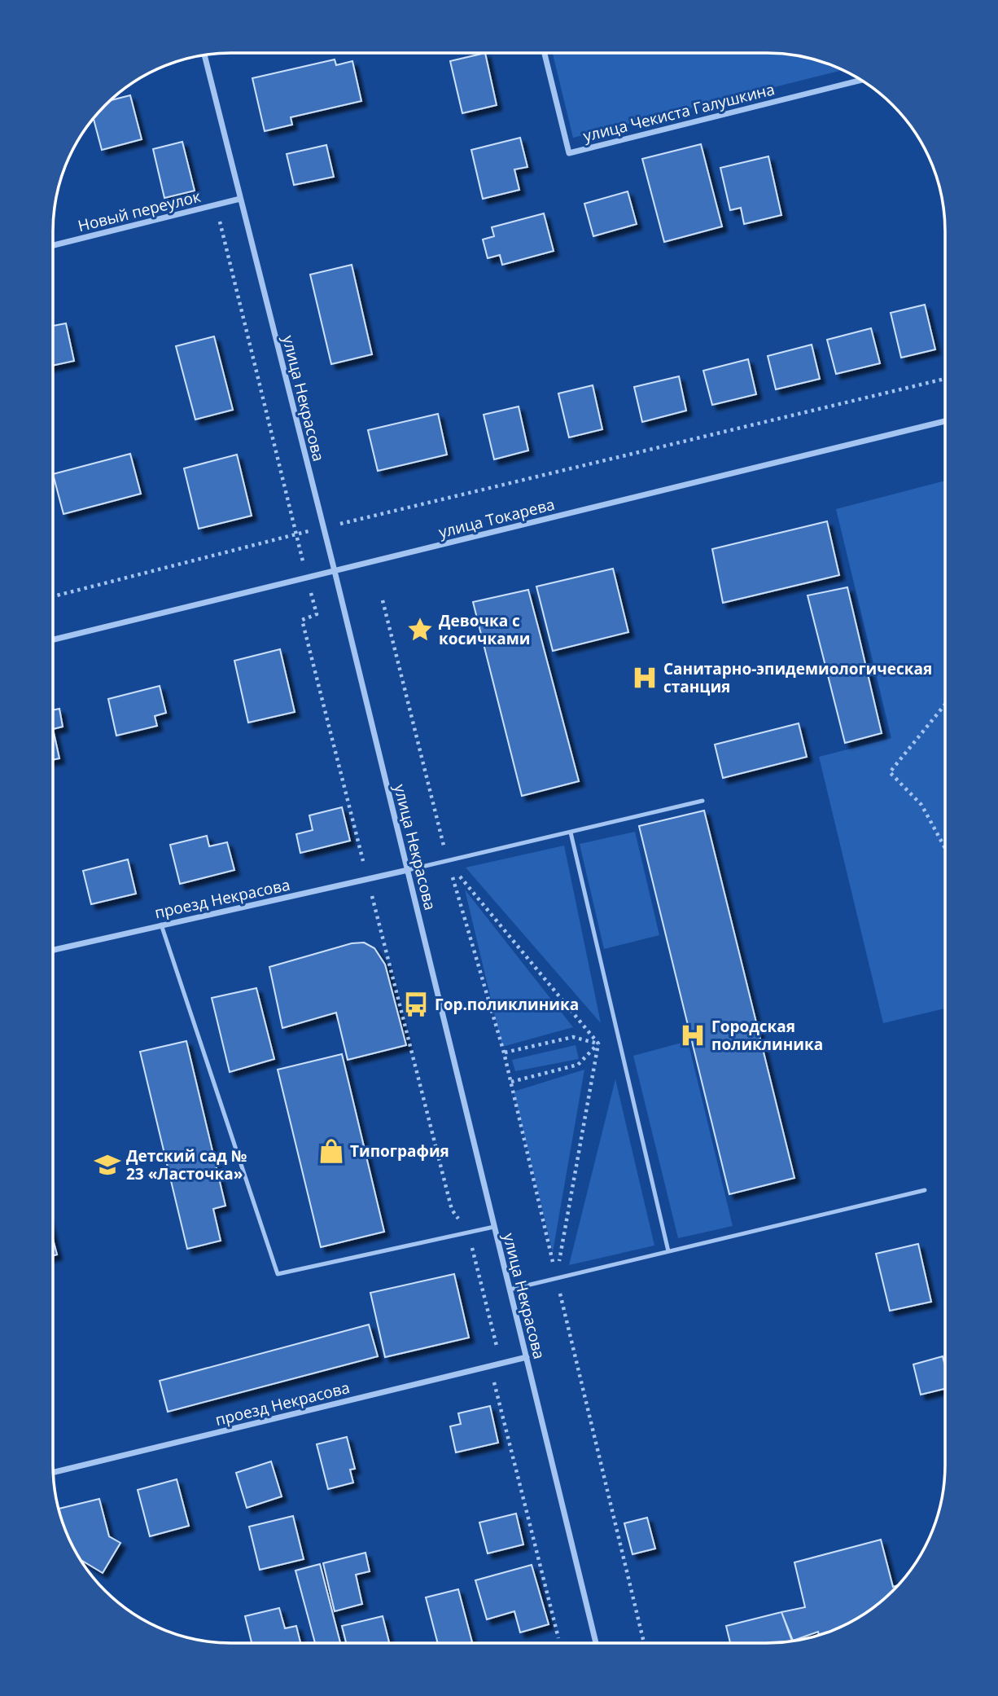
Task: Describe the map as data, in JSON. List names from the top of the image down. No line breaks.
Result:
{"streets":{"street":["улица Чекиста Галушкина","Новый переулок","улица Некрасова","улица Токарева","проезд Некрасова"]},"crossings":[["Новый переулок","улица Некрасова"],["улица Некрасова","улица Токарева"],["улица Некрасова","проезд Некрасова"]],"places":{"place":["Девочка с косичками"],"hospital":["Санитарно-эпидемиологическая станция","Городская поликлиника"],"bus stop":["Гор.поликлиника"],"shop":["Типография"],"school or university":["Детский сад № 23 «Ласточка»"]}}
